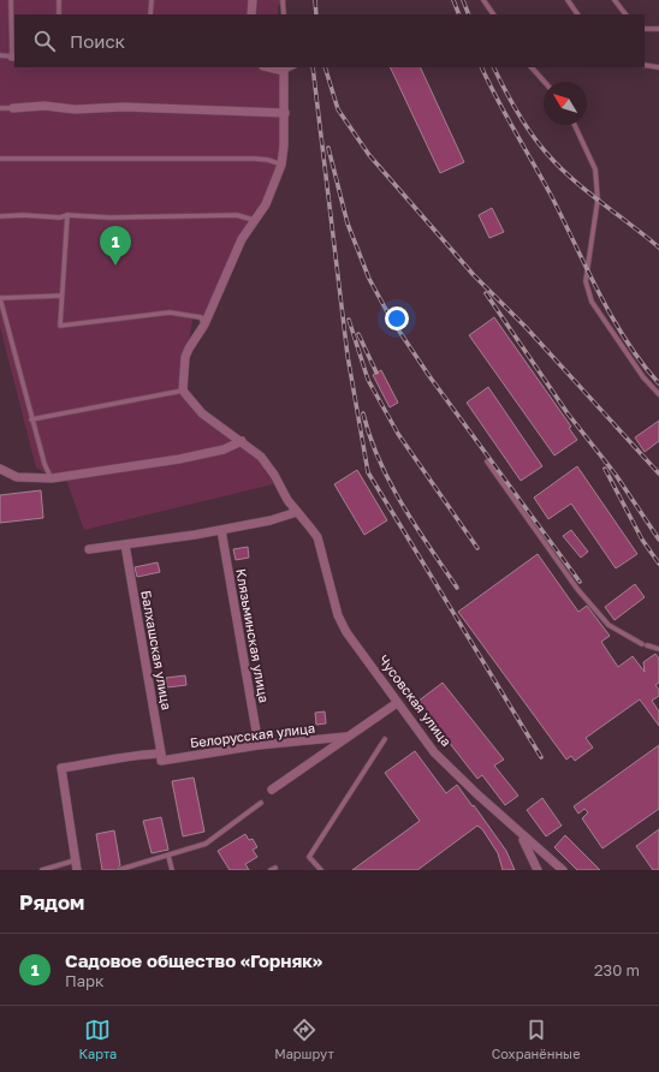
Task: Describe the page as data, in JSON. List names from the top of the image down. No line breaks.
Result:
{"streets":{"street":["Клязьминская улица","Балхашская улица","Чусовская улица","Белорусская улица"]},"crossings":[["Клязьминская улица","Белорусская улица"],["Балхашская улица","Белорусская улица"]],"north":"top left","page":{"search":"Поиск","pins":"1","heading":"Рядом","list":[{"mark":"1","name":"Садовое общество «Горняк»","note":"Парк","value":"230 m"}],"nav":["Карта","Маршрут","Сохранённые"]}}
